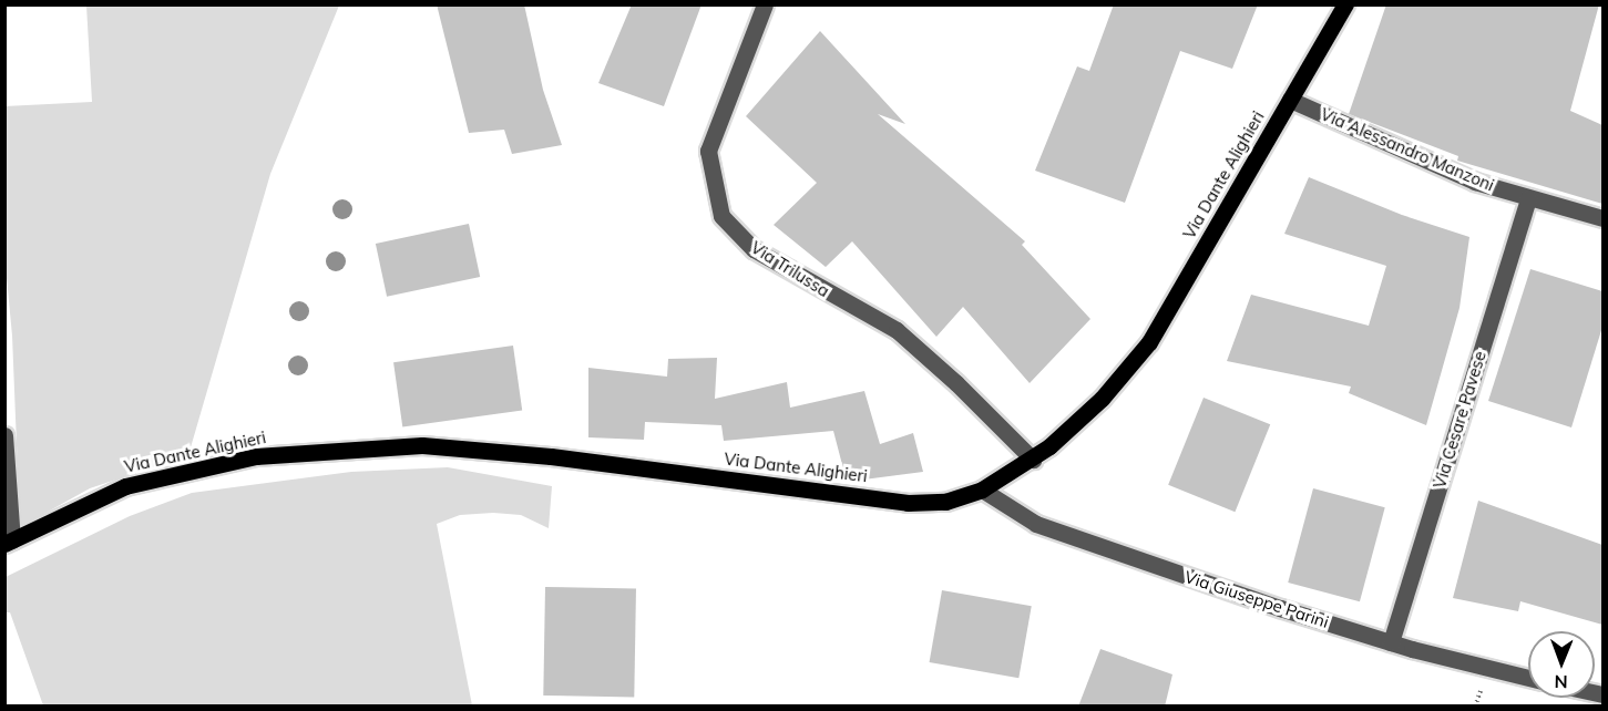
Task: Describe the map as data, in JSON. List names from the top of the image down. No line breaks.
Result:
{"streets":{"main road":["Via Dante Alighieri"],"street":["Via Alessandro Manzoni","Via Trilussa","Via Cesare Pavese","Via Giuseppe Parini"]},"crossings":[["Via Alessandro Manzoni","Via Dante Alighieri"],["Via Alessandro Manzoni","Via Cesare Pavese"],["Via Dante Alighieri","Via Trilussa"],["Via Dante Alighieri","Via Giuseppe Parini"],["Via Cesare Pavese","Via Giuseppe Parini"]],"north":"bottom"}
